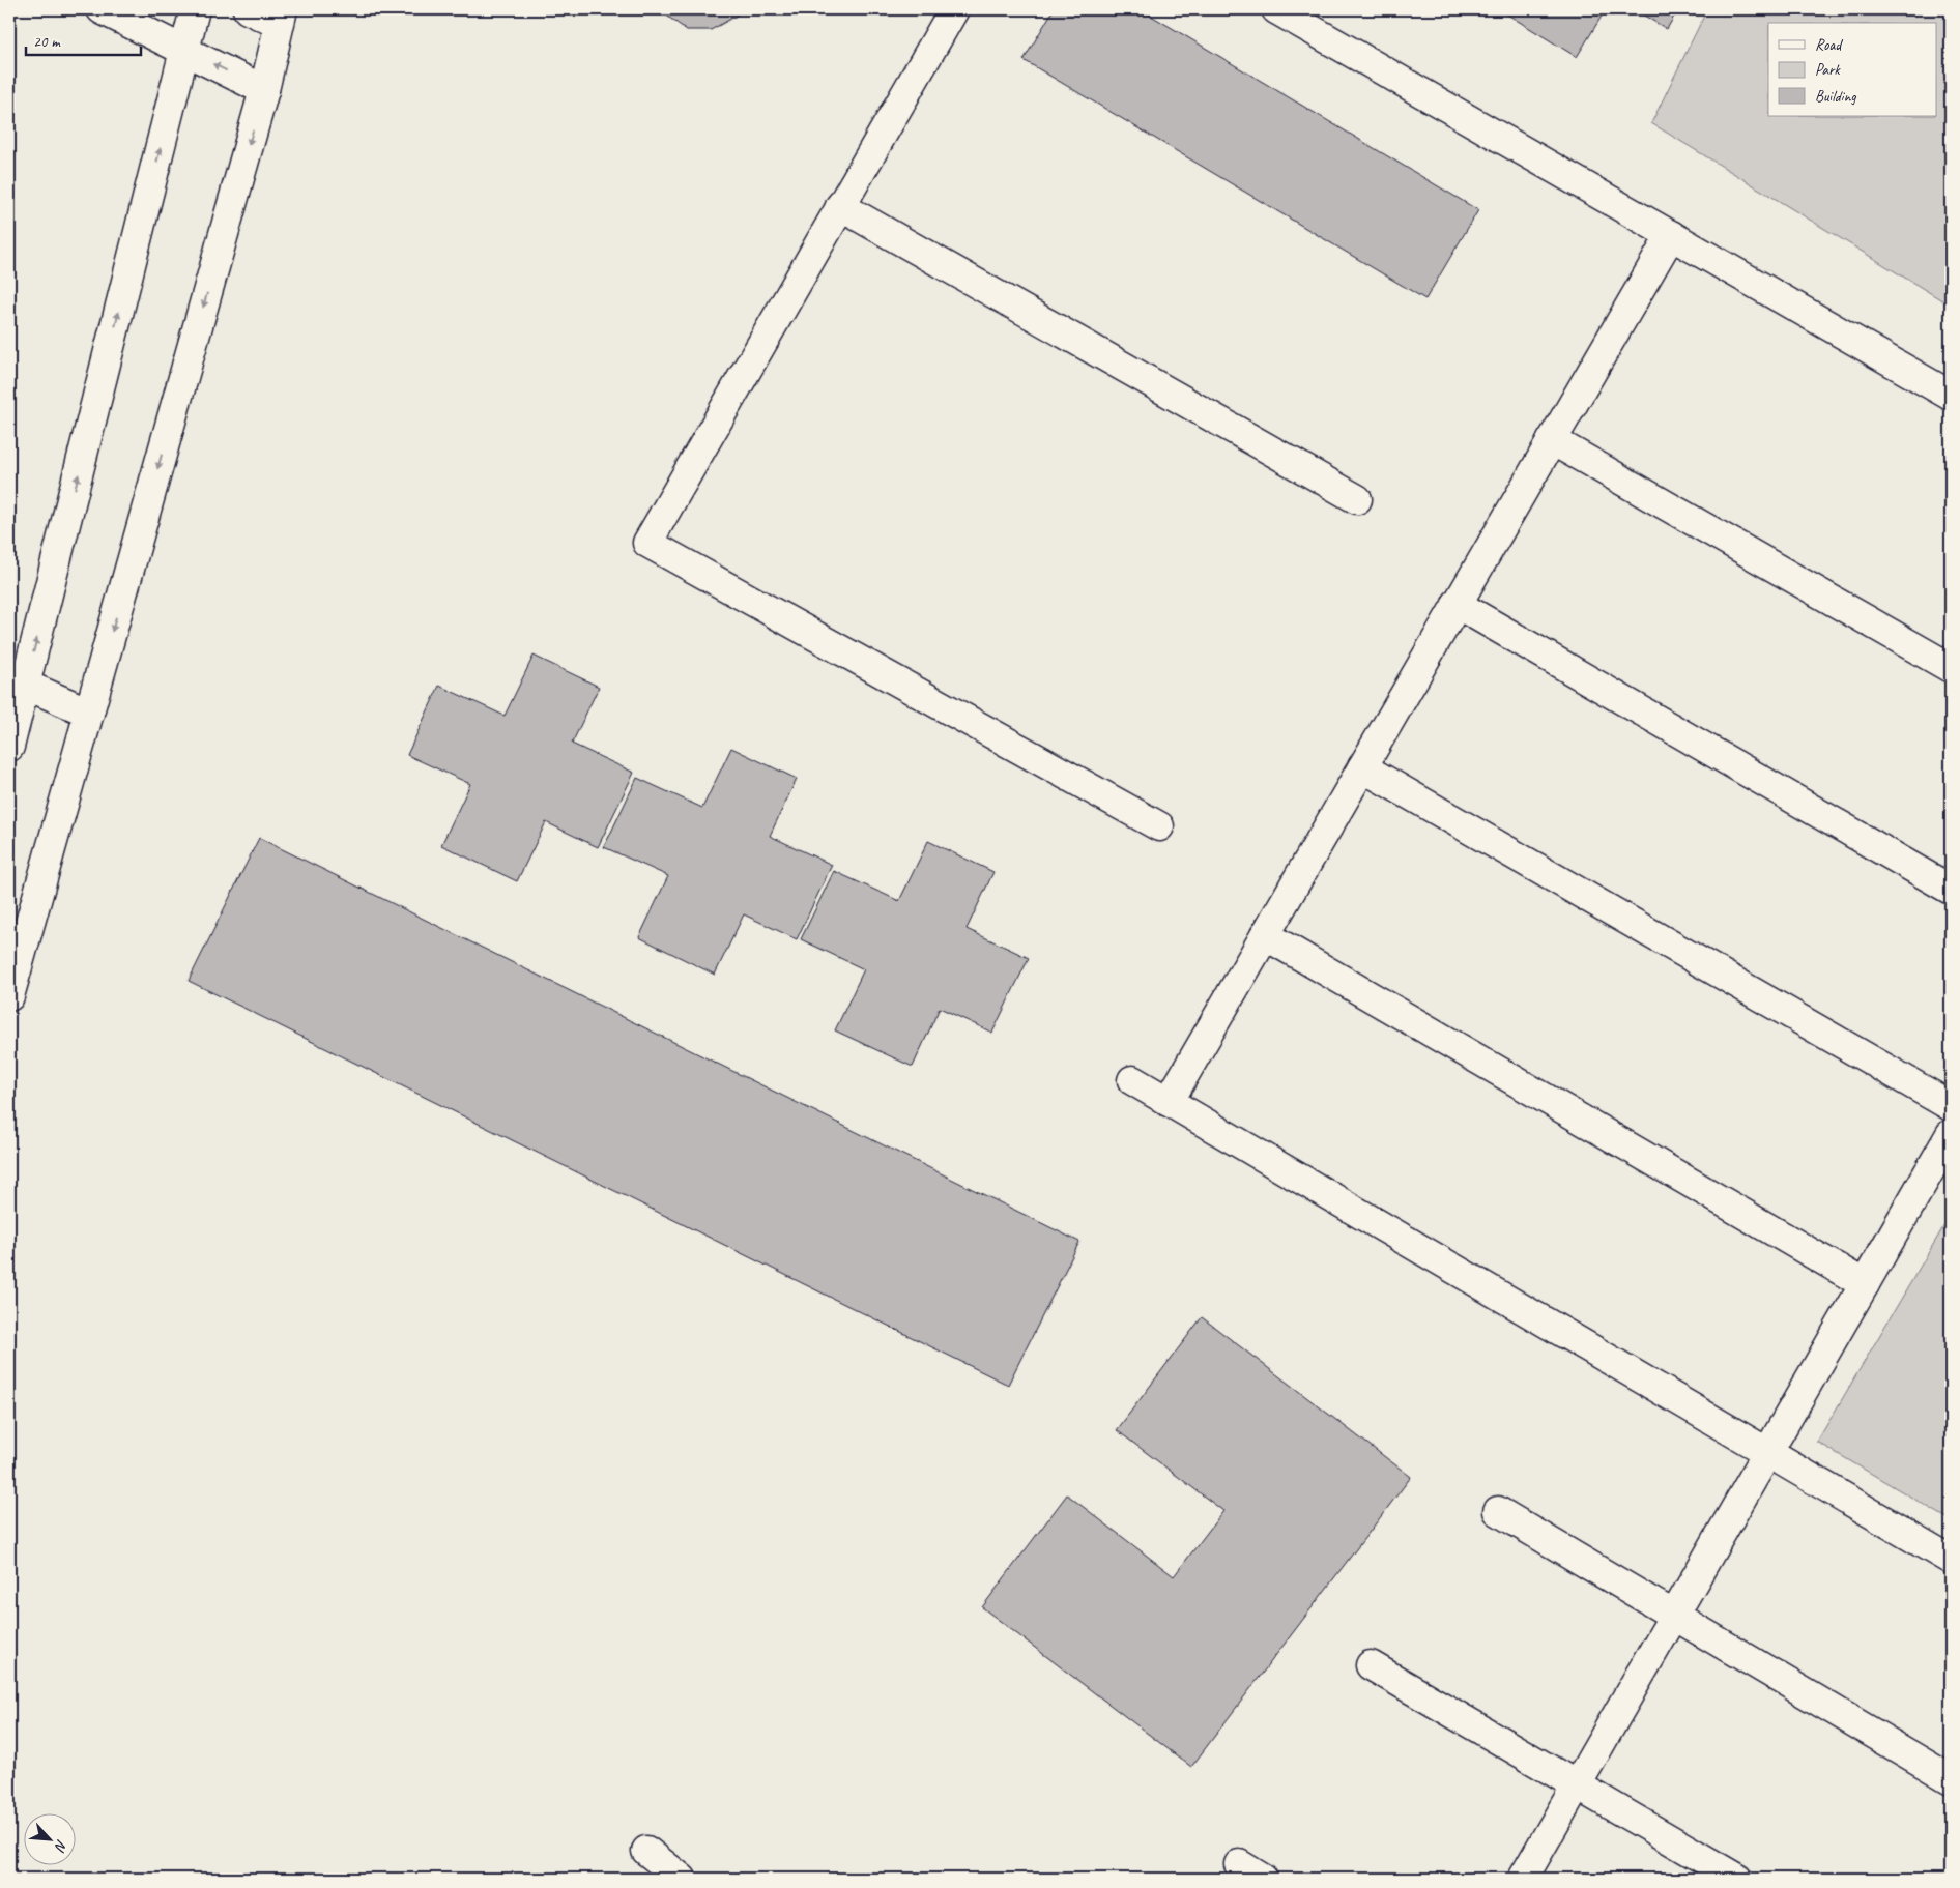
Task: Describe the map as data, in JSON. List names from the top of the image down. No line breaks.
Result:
{"legend":["Road","Park","Building"],"scale_bar":"20 m","north":"bottom right"}
